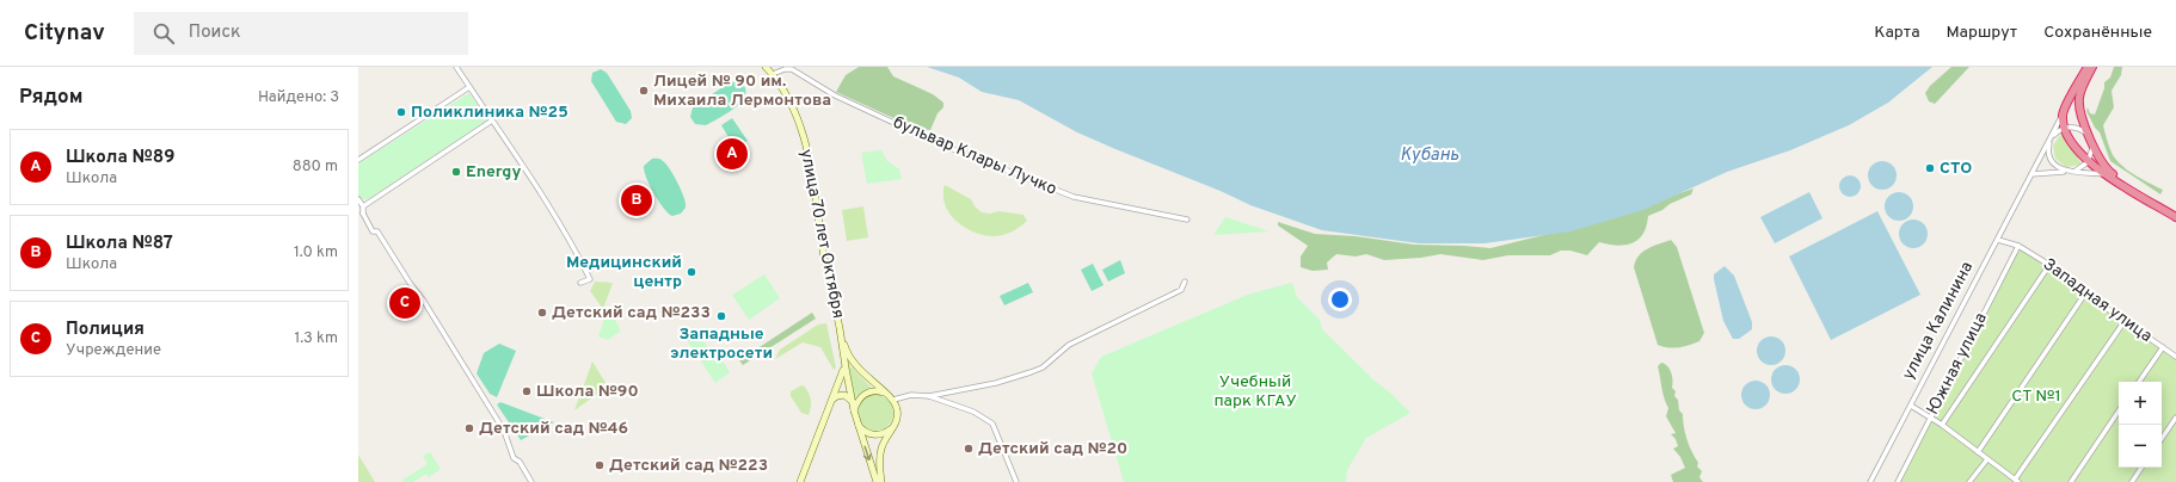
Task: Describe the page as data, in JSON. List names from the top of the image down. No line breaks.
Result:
{"streets":{"highway":["улица Калинина"],"main road":["улица 70 лет Октября"],"street":["бульвар Клары Лучко","Западная улица","Южная улица"]},"crossings":[["бульвар Клары Лучко","улица 70 лет Октября"],["Западная улица","улица Калинина"],["Западная улица","Южная улица"]],"water":["Кубань"],"parks":["Учебный парк КГАУ","СТ №1"],"places":["Лицей № 90 им. Михаила Лермонтова","Поликлиника №25","СТО","Energy","Медицинский центр","Детский сад №233","Западные электросети","Школа №90","Детский сад №46","Детский сад №20","Детский сад №223"],"page":{"header":"Citynav","search":"Поиск","nav":["Карта","Маршрут","Сохранённые"],"heading":["Рядом","Найдено: 3"],"list":[{"mark":"A","name":"Школа №89","note":"Школа","value":"880 m"},{"mark":"B","name":"Школа №87","note":"Школа","value":"1.0 km"},{"mark":"C","name":"Полиция","note":"Учреждение","value":"1.3 km"}],"pins":["A","B","C"],"map_buttons":["+","−"]}}
